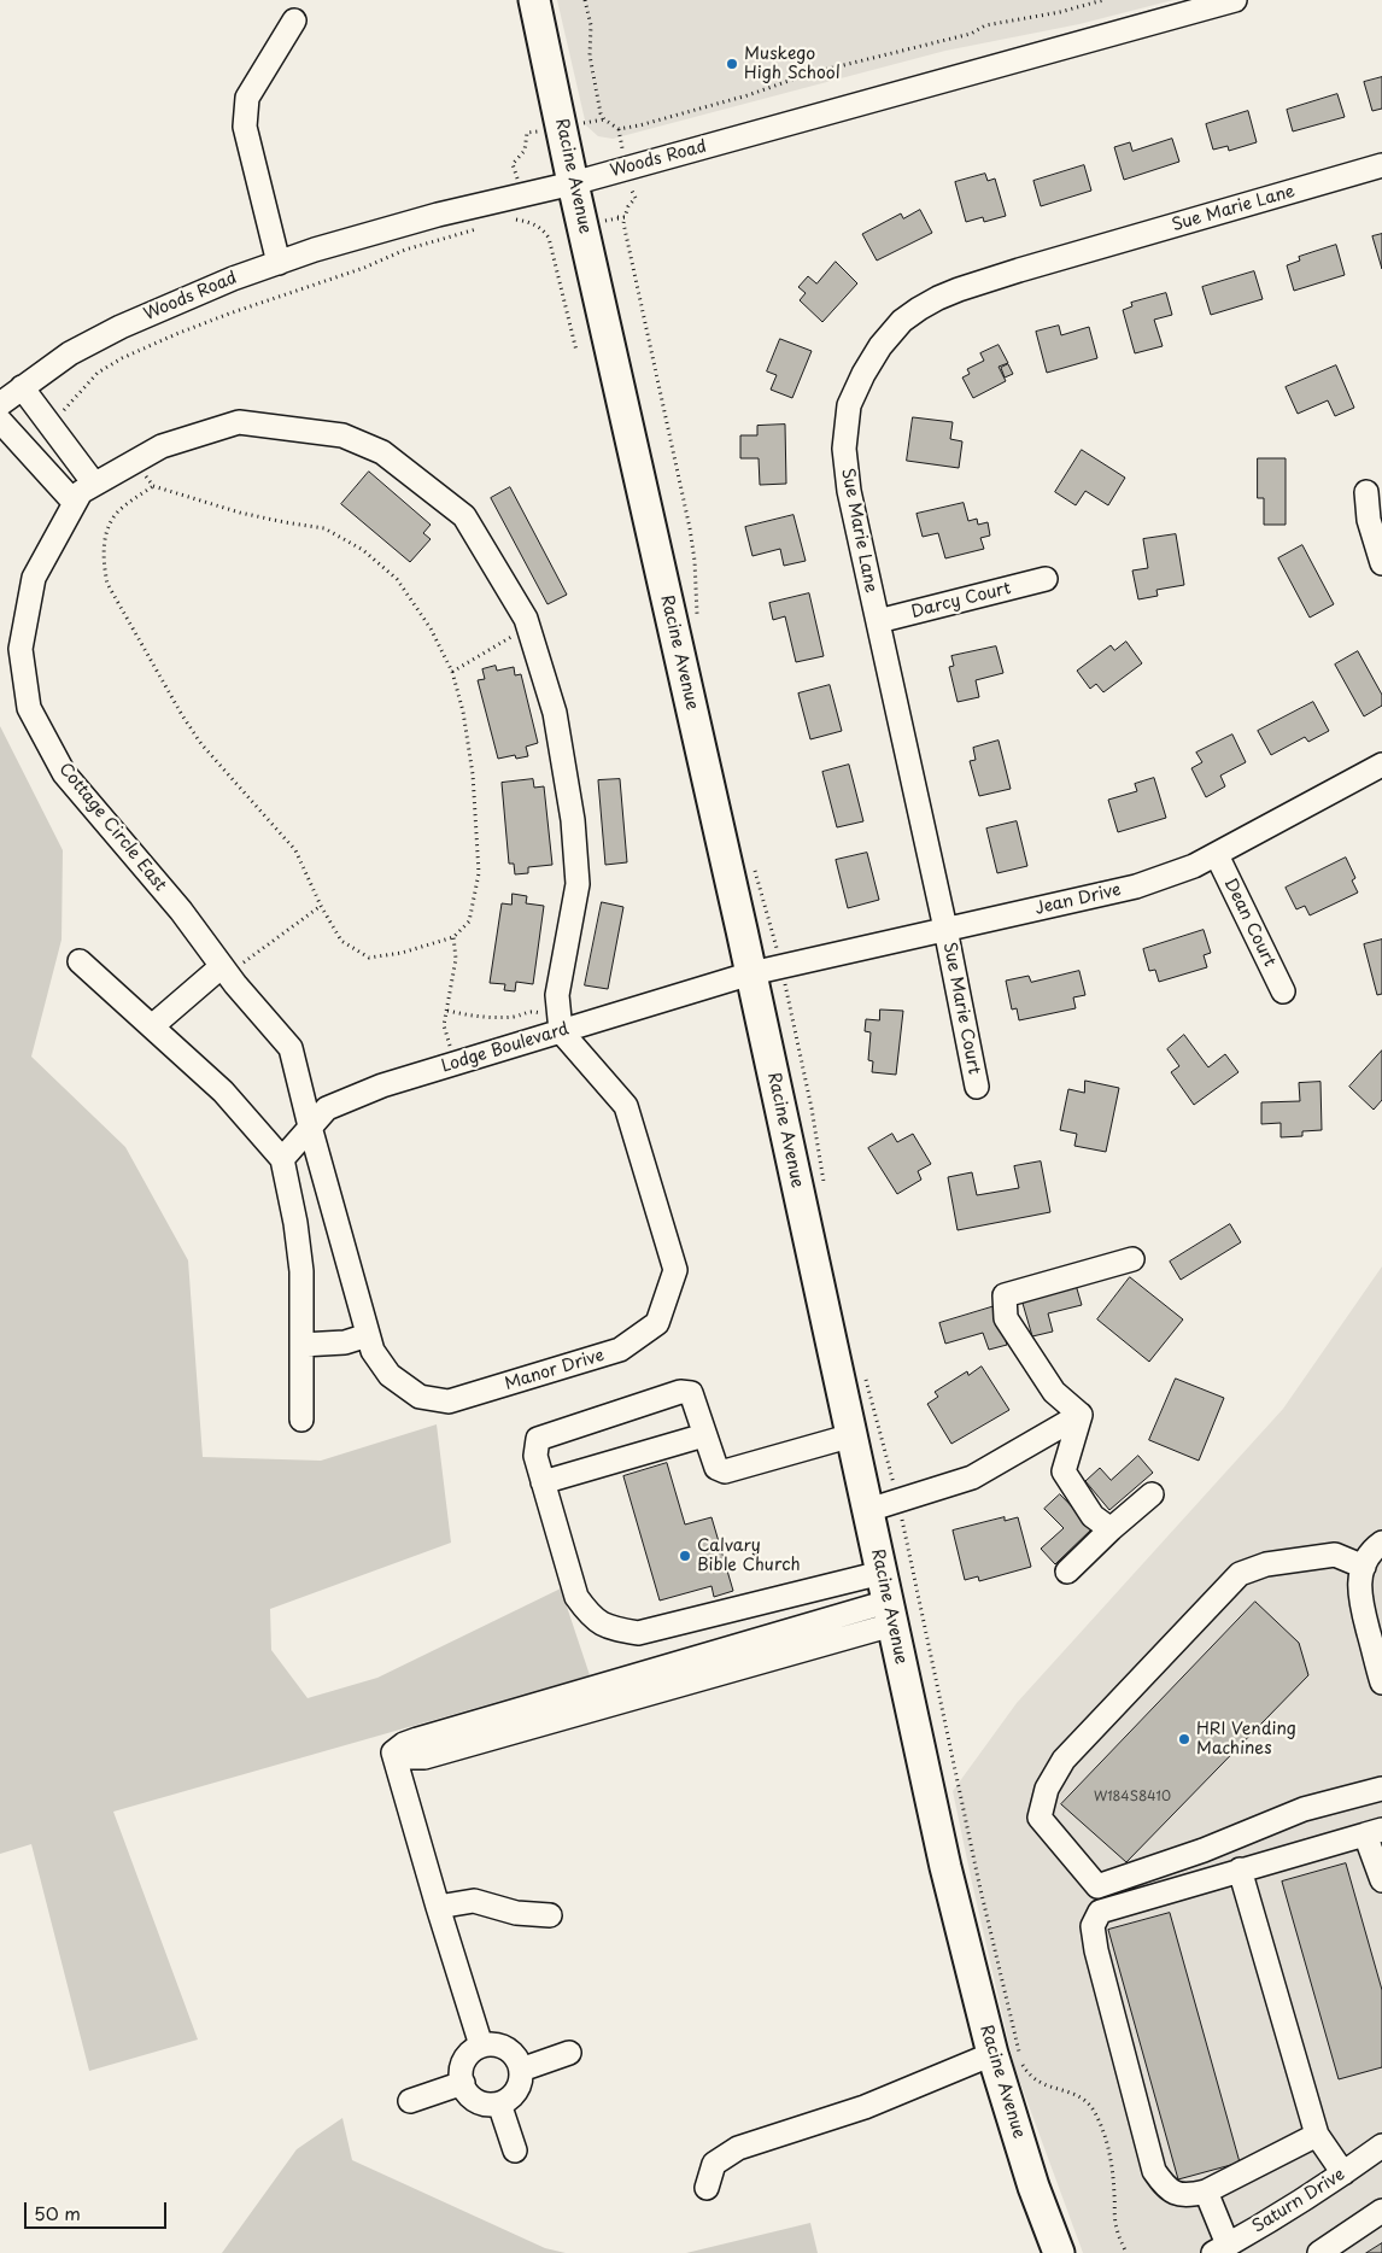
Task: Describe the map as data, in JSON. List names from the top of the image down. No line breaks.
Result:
{"streets":{"main road":["Racine Avenue"],"street":["Woods Road","Sue Marie Lane","Darcy Court","Cottage Circle East","Jean Drive","Dean Court","Sue Marie Court","Lodge Boulevard","Manor Drive","Saturn Drive"]},"crossings":[["Woods Road","Racine Avenue"],["Racine Avenue","Jean Drive"],["Racine Avenue","Lodge Boulevard"],["Sue Marie Lane","Darcy Court"],["Sue Marie Lane","Jean Drive"],["Sue Marie Lane","Sue Marie Court"],["Cottage Circle East","Lodge Boulevard"],["Cottage Circle East","Manor Drive"],["Jean Drive","Dean Court"],["Jean Drive","Sue Marie Court"],["Jean Drive","Lodge Boulevard"],["Lodge Boulevard","Manor Drive"]],"places":["Muskego High School","Calvary Bible Church","HRI Vending Machines"],"house_numbers":["W184S8410"],"scale_bar":"50 m"}
